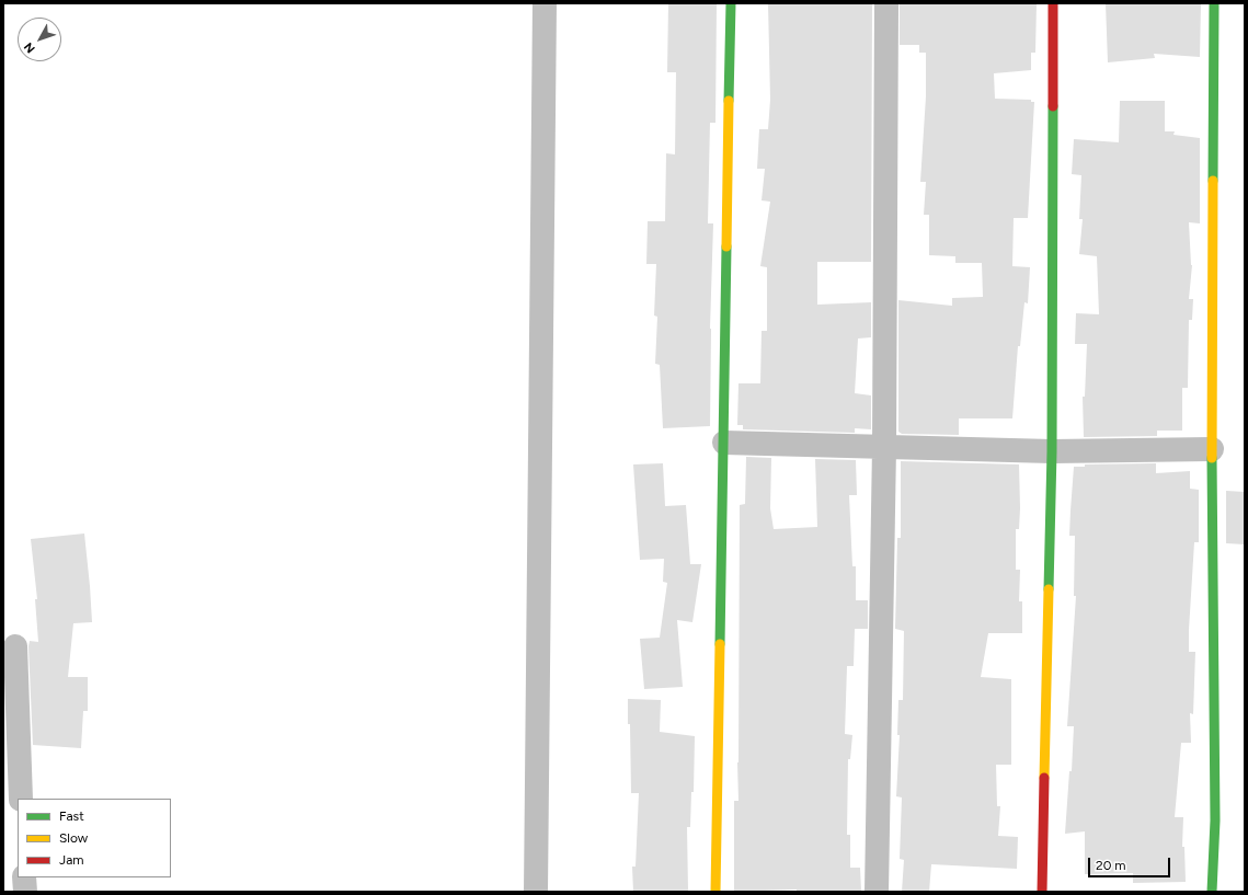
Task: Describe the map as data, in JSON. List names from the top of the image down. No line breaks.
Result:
{"legend":["Fast","Slow","Jam"],"scale_bar":"20 m","north":"bottom left"}
